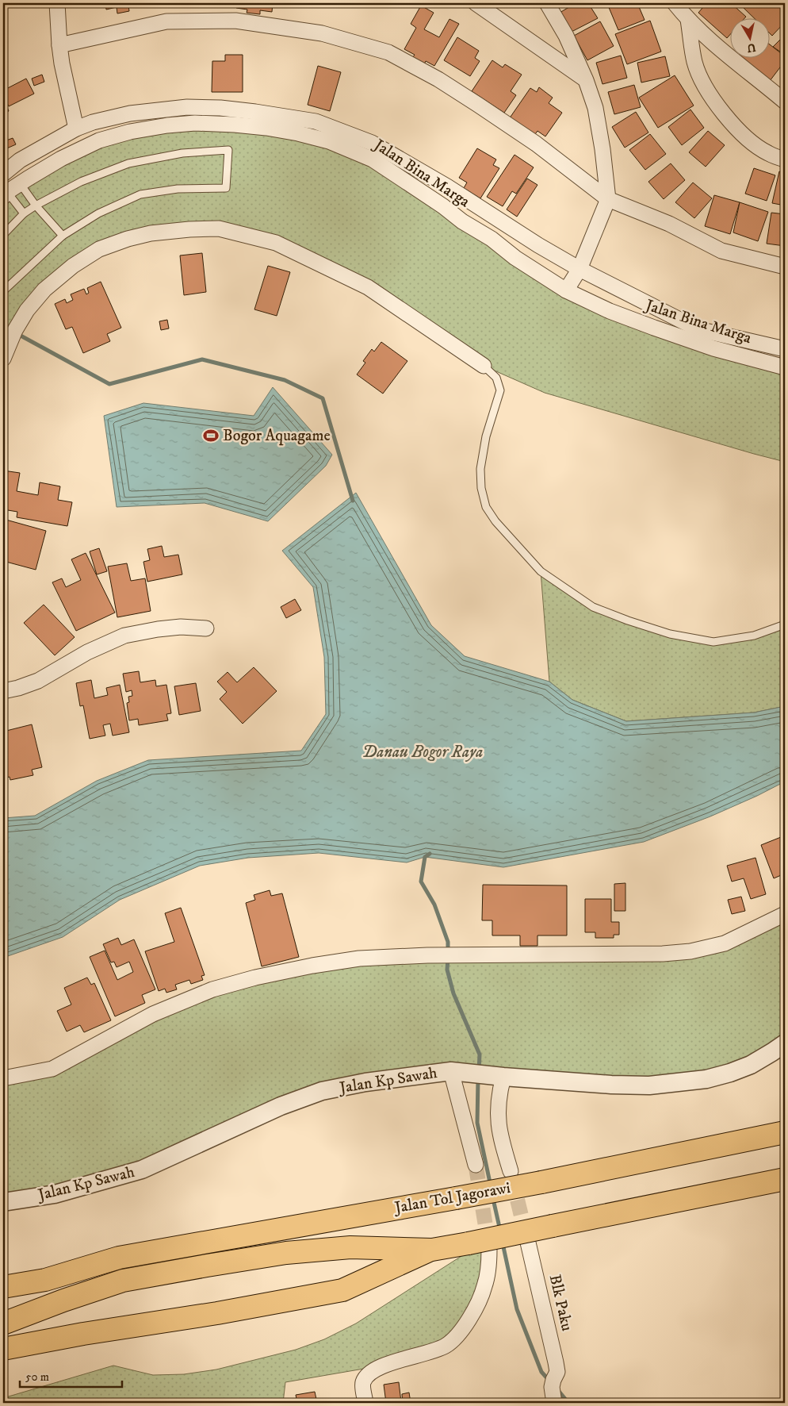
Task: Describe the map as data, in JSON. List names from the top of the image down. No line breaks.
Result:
{"streets":{"highway":["Jalan Tol Jagorawi"],"street":["Jalan Bina Marga","Jalan Kp Sawah","Blk Paku"]},"water":["Danau Bogor Raya"],"places":{"sports":["Bogor Aquagame"]},"scale_bar":"50 m","north":"bottom"}
